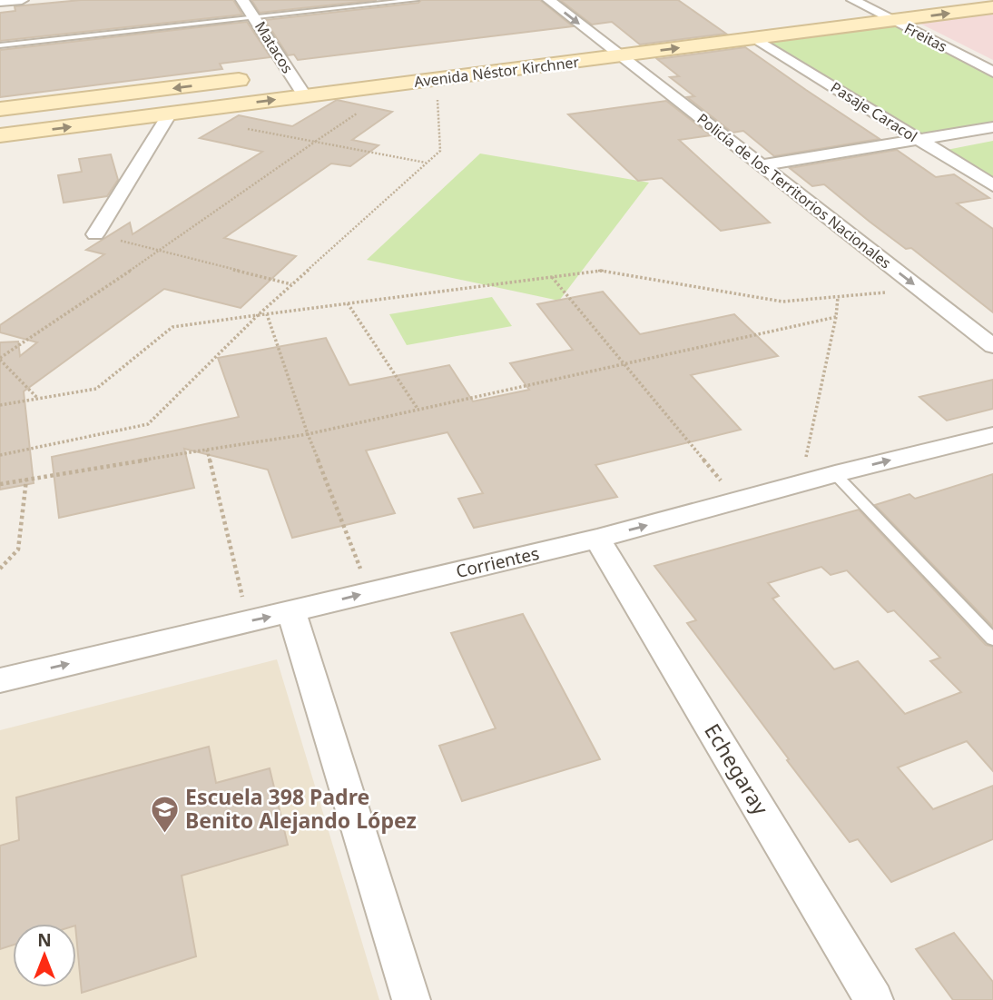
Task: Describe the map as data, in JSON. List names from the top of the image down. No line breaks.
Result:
{"streets":{"main road":["Avenida Néstor Kirchner"],"street":["Freitas","Matacos","Pasaje Caracol","Policía de los Territorios Nacionales","Corrientes","Echegaray"]},"crossings":[["Freitas","Avenida Néstor Kirchner"],["Matacos","Avenida Néstor Kirchner"],["Avenida Néstor Kirchner","Pasaje Caracol"],["Avenida Néstor Kirchner","Policía de los Territorios Nacionales"],["Corrientes","Echegaray"]],"one_way":["Policía de los Territorios Nacionales","Corrientes"],"places":{"school or university":["Escuela 398 Padre Benito Alejando López"]},"north":"top"}
